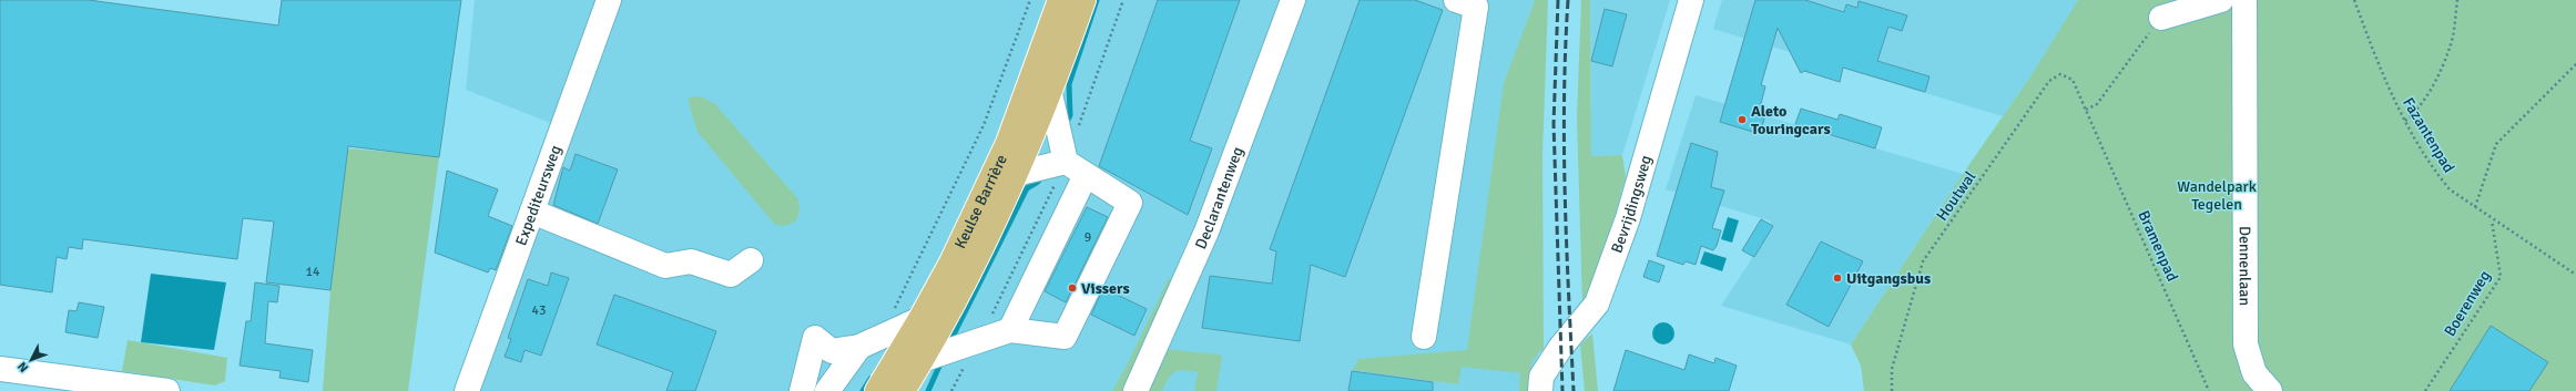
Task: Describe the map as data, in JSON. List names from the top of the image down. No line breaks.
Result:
{"streets":{"main road":["Keulse Barrière"],"street":["Expediteursweg","Declarantenweg","Bevrijdingsweg","Dennenlaan"],"path":["Fazantenpad","Houtwal","Bramenpad","Boerenweg"]},"crossings":[["Fazantenpad","Boerenweg"],["Houtwal","Bramenpad"]],"parks":["Wandelpark Tegelen"],"places":["Aleto Touringcars","Uitgangsbus","Vissers"],"house_numbers":["9","14","43"],"north":"bottom left"}
